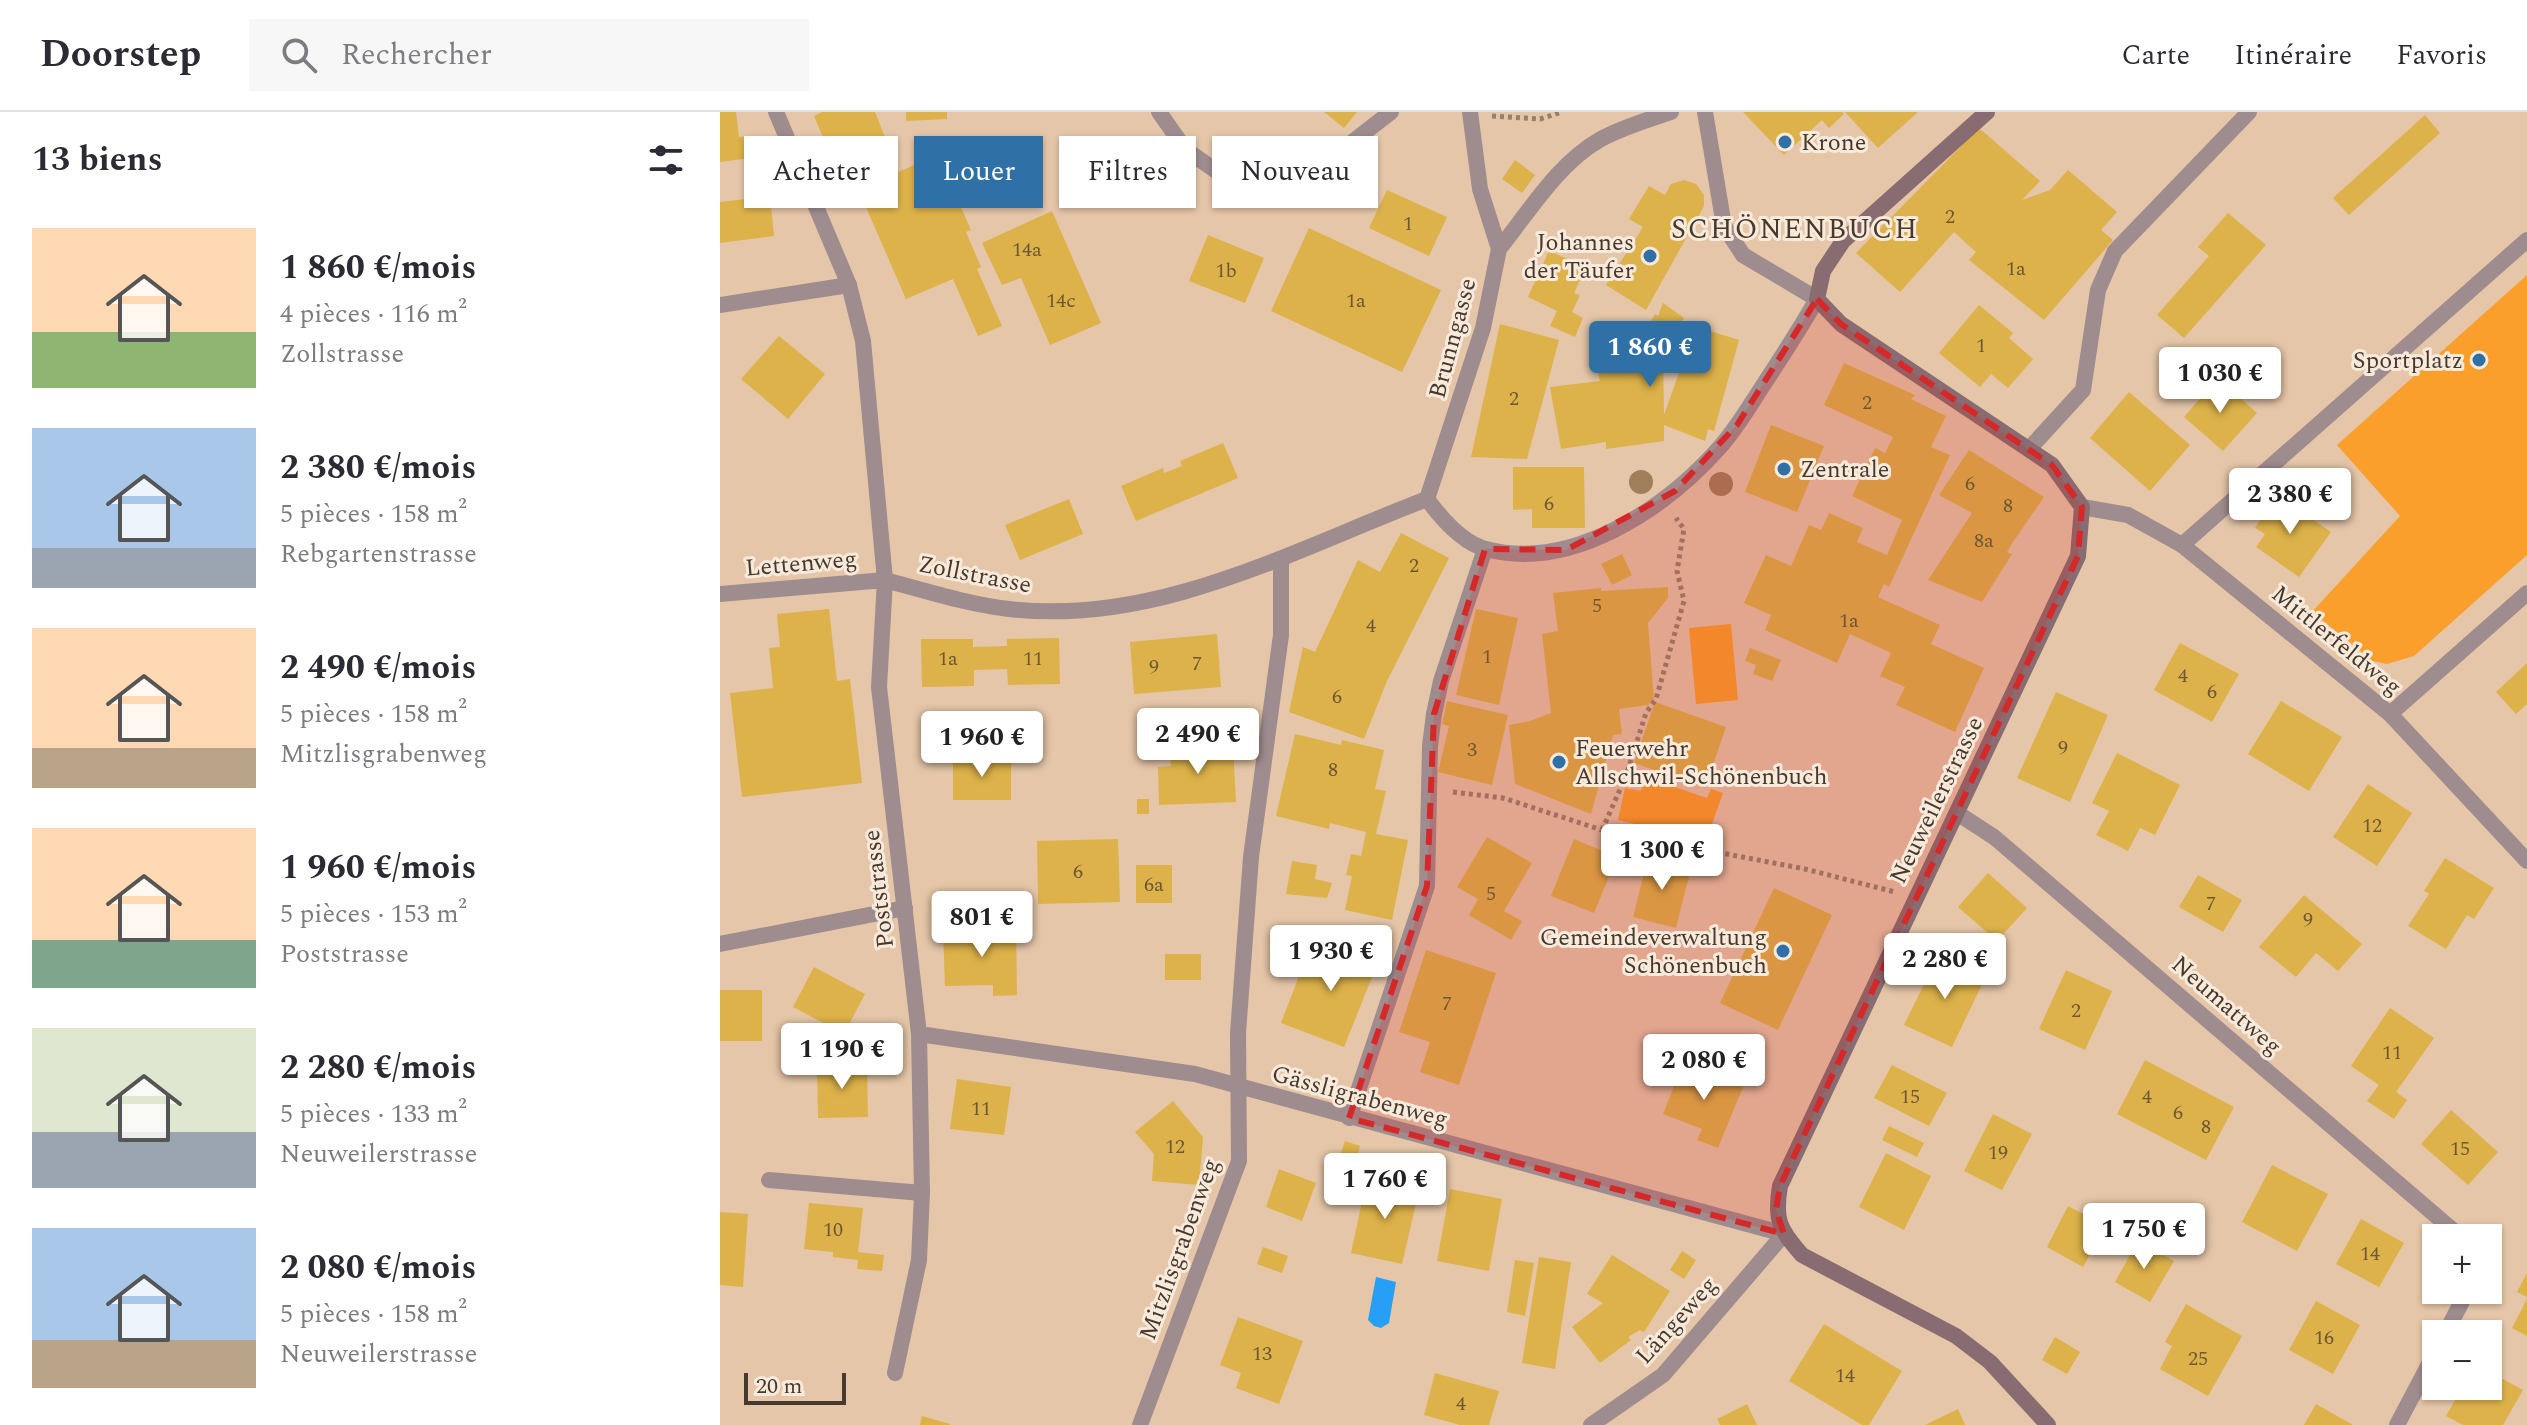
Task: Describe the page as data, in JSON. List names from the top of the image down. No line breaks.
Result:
{"streets":{"street":["Brunngasse","Lettenweg","Zollstrasse","Mittlerfeldweg","Neuweilerstrasse","Poststrasse","Neumattweg","Gässligrabenweg","Mitzlisgrabenweg","Längeweg"]},"crossings":[["Brunngasse","Zollstrasse"],["Lettenweg","Zollstrasse"],["Lettenweg","Poststrasse"],["Zollstrasse","Poststrasse"],["Zollstrasse","Mitzlisgrabenweg"],["Mittlerfeldweg","Neuweilerstrasse"],["Neuweilerstrasse","Neumattweg"],["Neuweilerstrasse","Gässligrabenweg"],["Neuweilerstrasse","Längeweg"],["Poststrasse","Gässligrabenweg"],["Gässligrabenweg","Mitzlisgrabenweg"],["Gässligrabenweg","Längeweg"]],"districts":["SCHÖNENBUCH"],"places":["Krone","Johannes der Täufer","Sportplatz","Zentrale","Feuerwehr Allschwil-Schönenbuch","Gemeindeverwaltung Schönenbuch"],"house_numbers":["2","1","14a","1a","1b","14c","1a","1","2","2","6","6","8","8a","2","5","1a","4","1","1a","11","7","9","4","6","6","9","3","8","12","6","6a","5","7","9","7","2","11","15","4","11","6","8","12","15","19","10","14","16","13","25","14","4"],"scale_bar":"20 m","page":{"header":"Doorstep","search":"Rechercher","nav":["Carte","Itinéraire","Favoris"],"heading":"13 biens","chip":["Acheter","Louer","Filtres","Nouveau"],"list":[{"name":"1 860 €/mois","note":"4 pièces · 116 m² · Zollstrasse"},{"name":"2 380 €/mois","note":"5 pièces · 158 m² · Rebgartenstrasse"},{"name":"2 490 €/mois","note":"5 pièces · 158 m² · Mitzlisgrabenweg"},{"name":"1 960 €/mois","note":"5 pièces · 153 m² · Poststrasse"},{"name":"2 280 €/mois","note":"5 pièces · 133 m² · Neuweilerstrasse"},{"name":"2 080 €/mois","note":"5 pièces · 158 m² · Neuweilerstrasse"}],"price":["1 860 €","1 030 €","2 380 €","2 490 €","1 960 €","1 300 €","801 €","1 930 €","2 280 €","1 190 €","2 080 €","1 760 €","1 750 €"],"map_buttons":["+","−"],"scale":"20 m"}}
